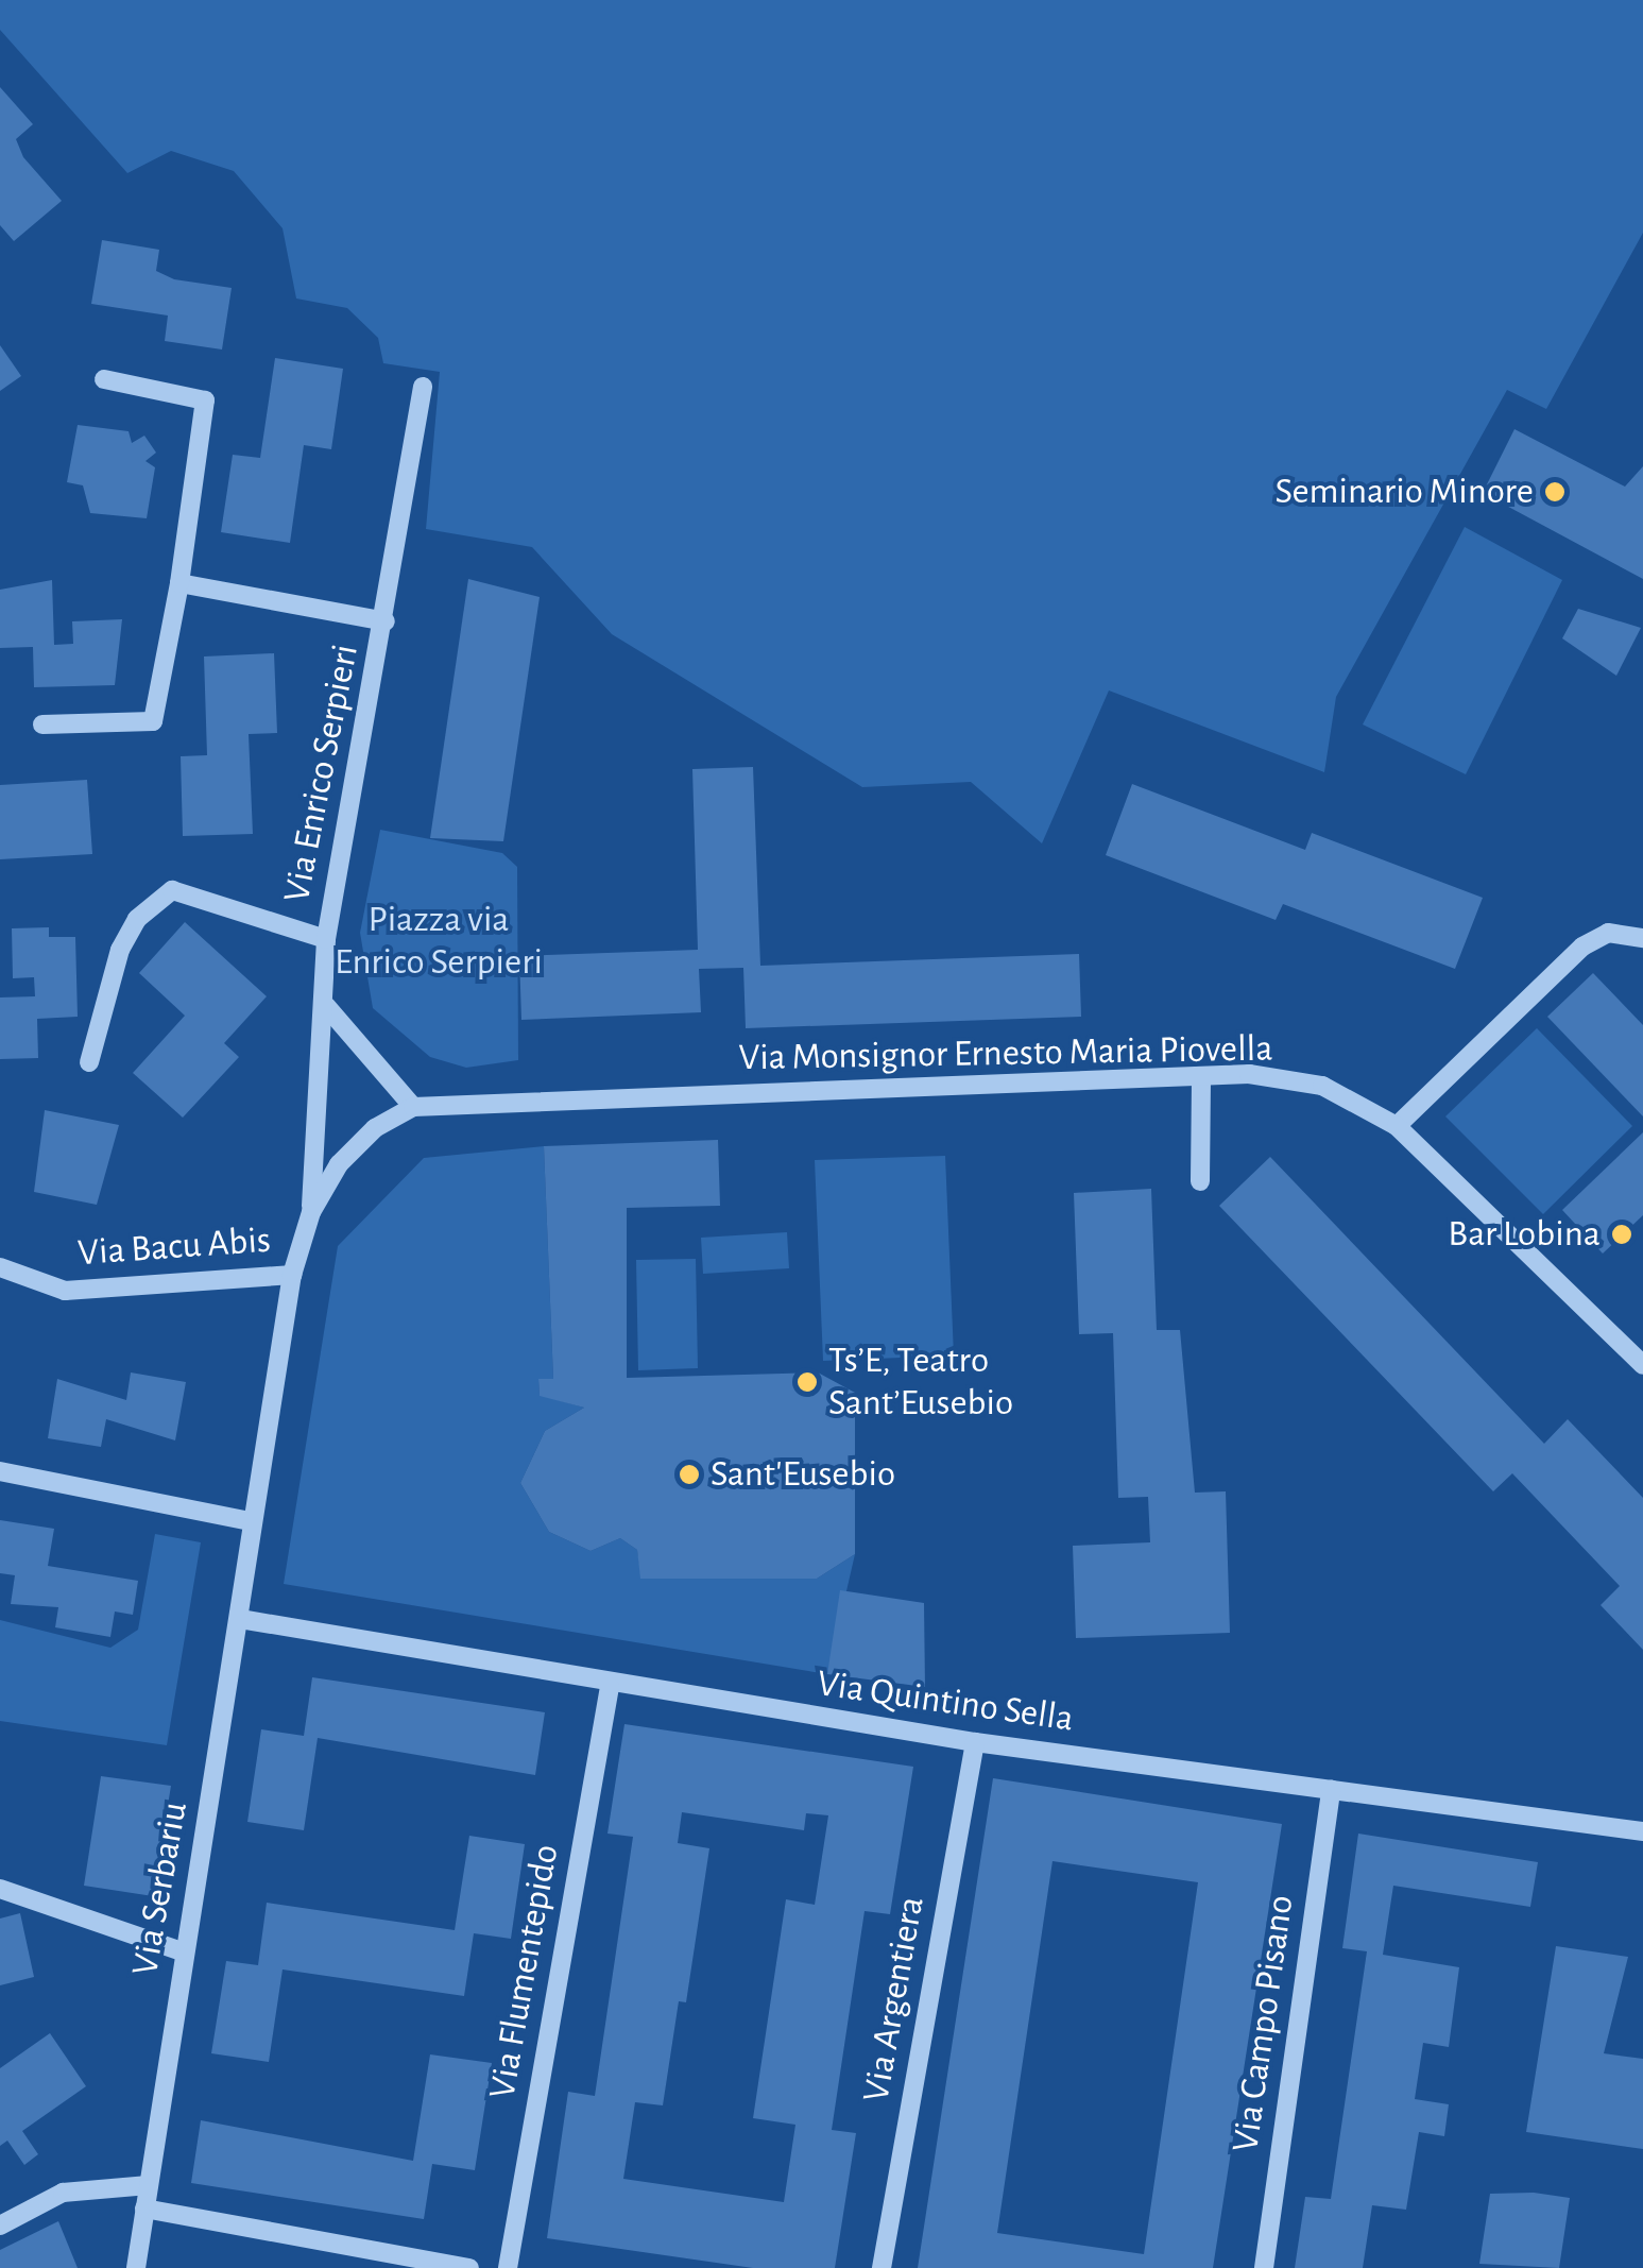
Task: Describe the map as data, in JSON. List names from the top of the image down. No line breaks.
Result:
{"streets":{"street":["Via Enrico Serpieri","Via Monsignor Ernesto Maria Piovella","Via Bacu Abis","Via Quintino Sella","Via Serbariu","Via Flumentepido","Via Argentiera","Via Campo Pisano"]},"crossings":[["Via Enrico Serpieri","Via Serbariu"],["Via Bacu Abis","Via Serbariu"],["Via Quintino Sella","Via Serbariu"],["Via Quintino Sella","Via Flumentepido"],["Via Quintino Sella","Via Argentiera"],["Via Quintino Sella","Via Campo Pisano"]],"parks":["Piazza via Enrico Serpieri"],"places":["Seminario Minore","Bar Lobina","Ts’E, Teatro Sant’Eusebio","Sant'Eusebio"]}
